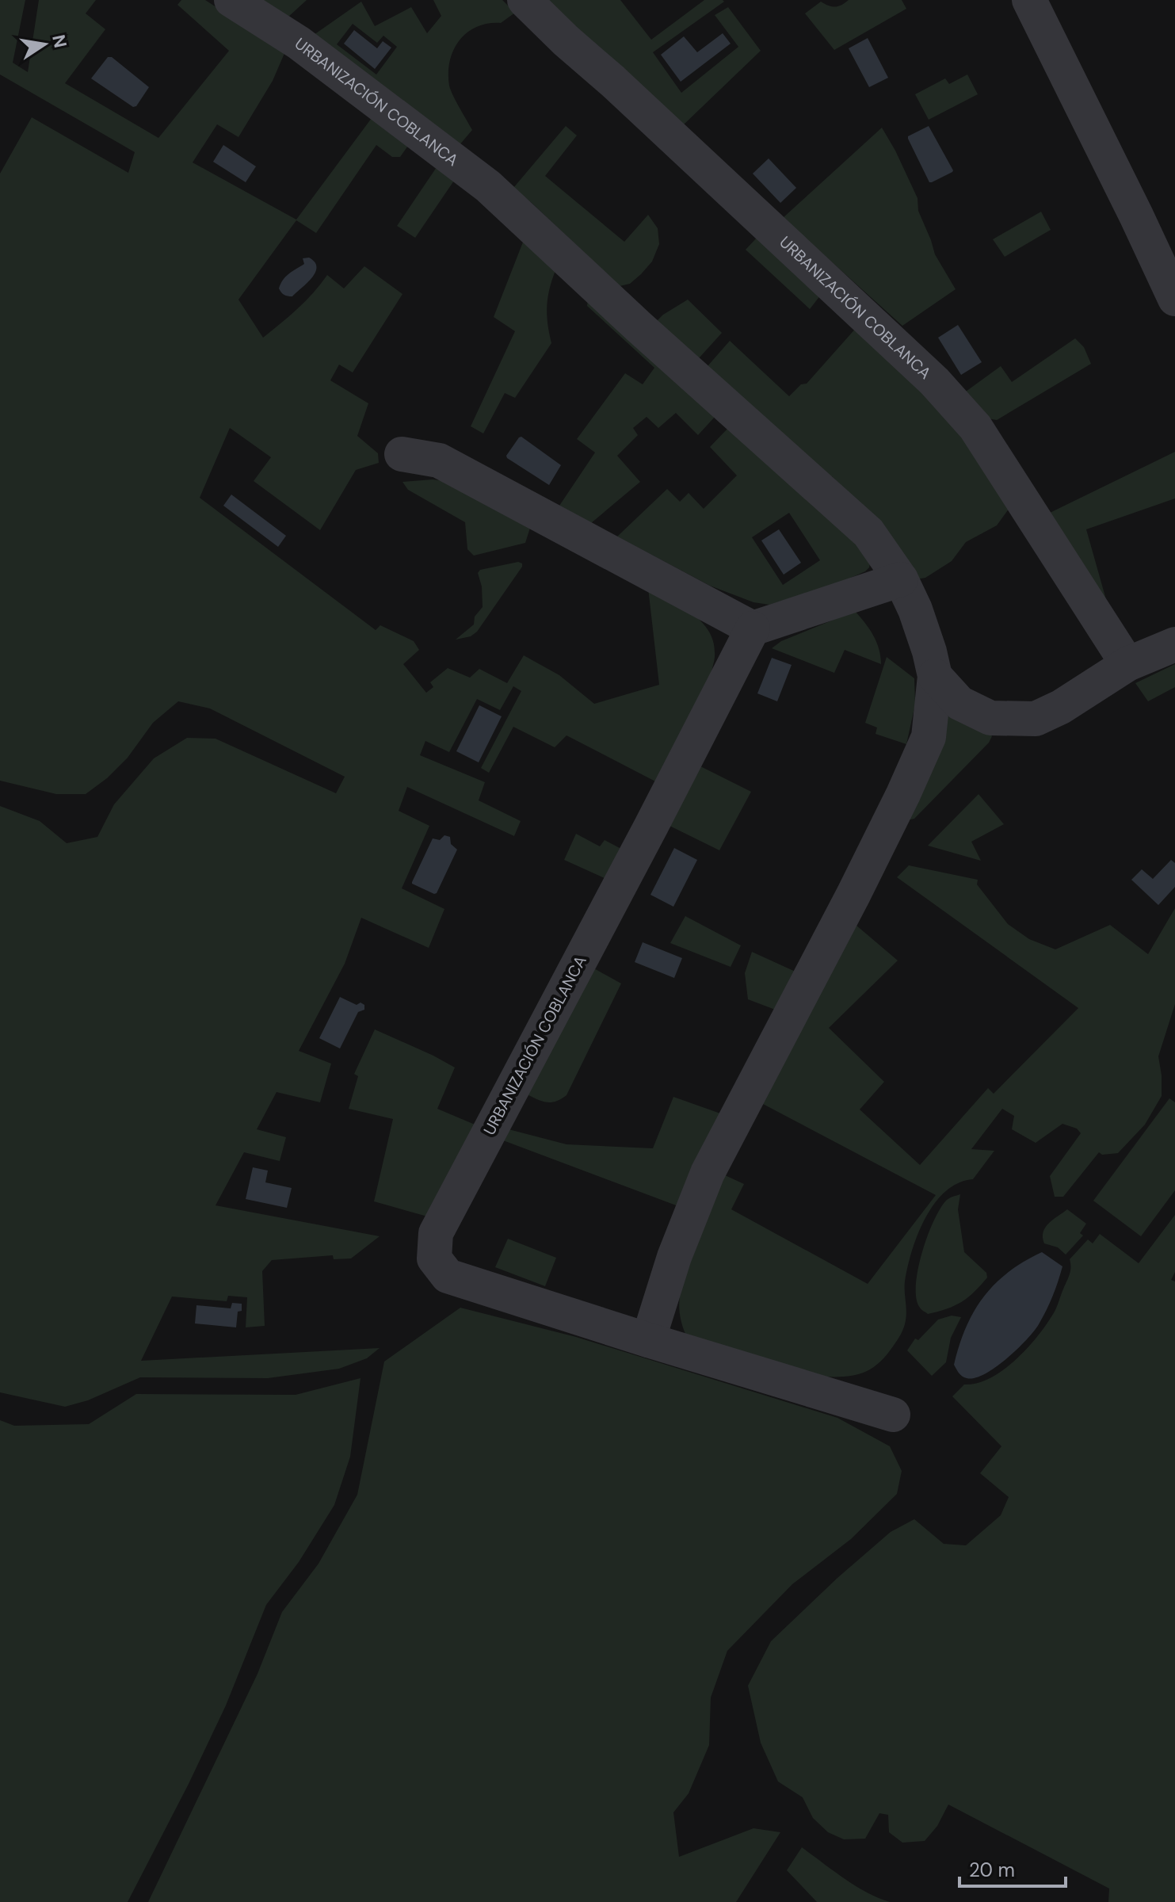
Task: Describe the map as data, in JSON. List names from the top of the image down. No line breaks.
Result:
{"streets":{"street":["URBANIZACIÓN COBLANCA"]},"scale_bar":"20 m","north":"right"}
